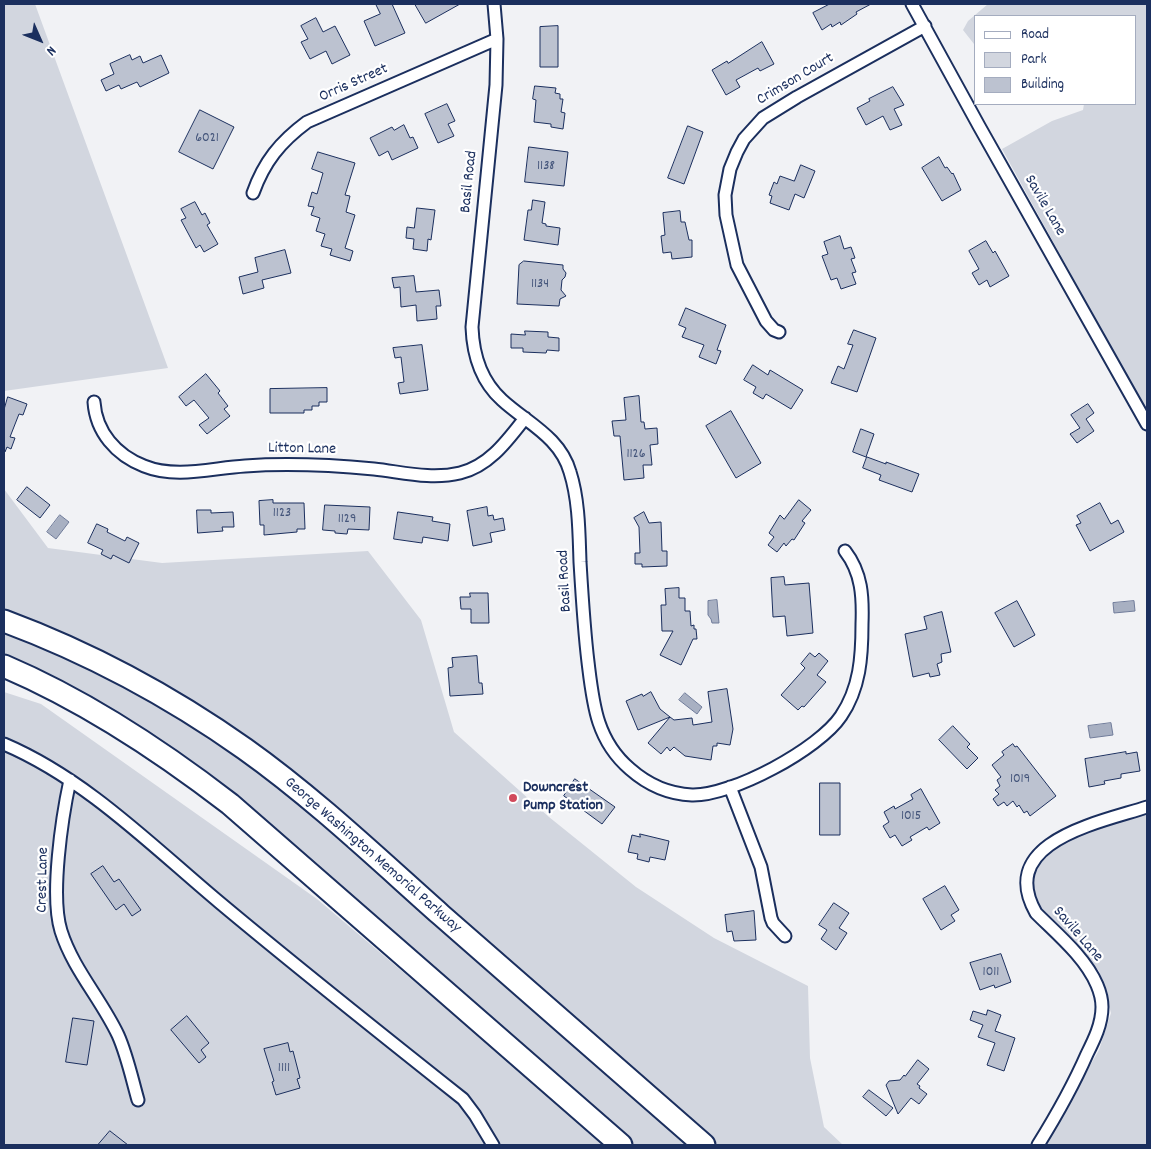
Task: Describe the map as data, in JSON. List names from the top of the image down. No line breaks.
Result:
{"streets":{"highway":["George Washington Memorial Parkway"],"street":["Crimson Court","Orris Street","Basil Road","Savile Lane","Litton Lane","Crest Lane"]},"crossings":[["Crimson Court","Savile Lane"],["Orris Street","Basil Road"],["Basil Road","Litton Lane"]],"places":["Downcrest Pump Station"],"house_numbers":["6021","1138","1134","1126","1123","1129","1019","1015","1011","1111"],"legend":["Road","Park","Building"],"north":"bottom right"}
